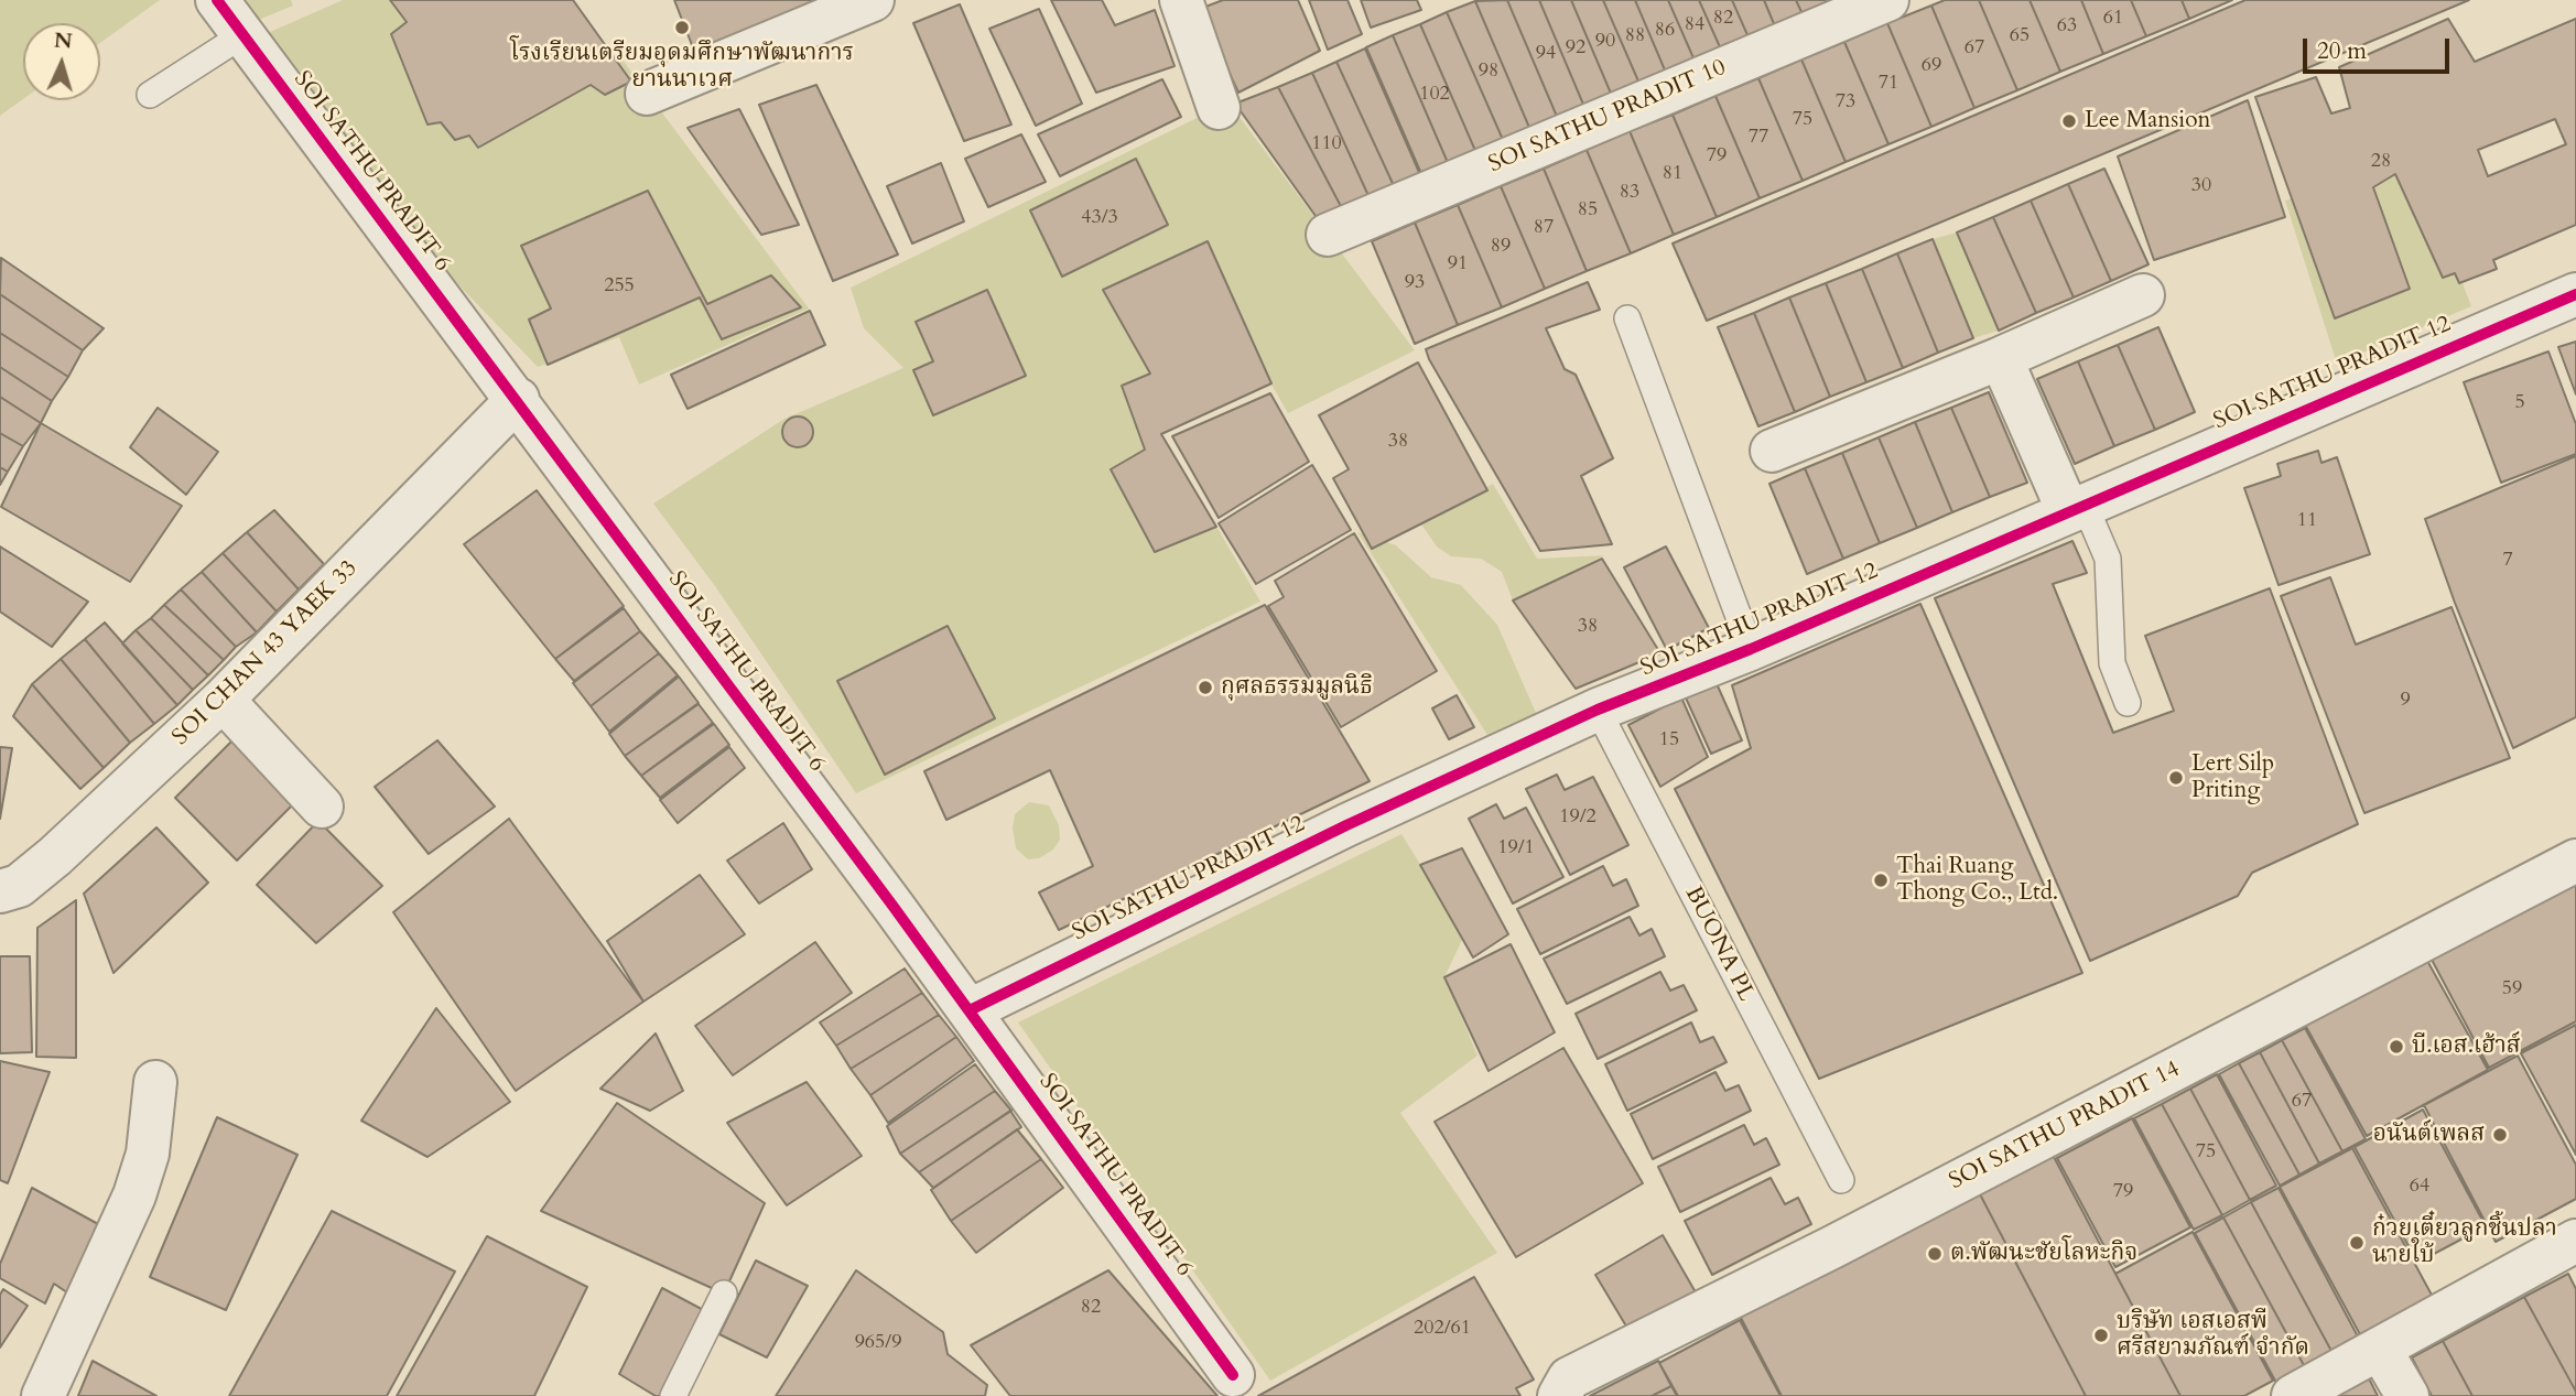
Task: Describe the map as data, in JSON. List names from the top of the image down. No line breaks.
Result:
{"streets":{"street":["SOI SATHU PRADIT 10","SOI SATHU PRADIT 6","SOI SATHU PRADIT 12","SOI CHAN 43 YAEK 33","SOI SATHU PRADIT 14"],"lane":["BUONA PL"]},"crossings":[["SOI SATHU PRADIT 6","SOI SATHU PRADIT 12"],["SOI SATHU PRADIT 6","SOI CHAN 43 YAEK 33"],["SOI SATHU PRADIT 12","BUONA PL"]],"places":["โรงเรียนเตรียมอุดมศึกษาพัฒนาการ ยานนาเวศ","Lee Mansion","กุศลธรรมมูลนิธิ","Lert Silp Priting","Thai Ruang Thong Co., Ltd.","บี.เอส.เฮ้าส์","อนันต์เพลส","ก๋วยเตี๋ยวลูกชิ้นปลา นายใบ้","ต.พัฒนะชัยโลหะกิจ","บริษัท เอสเอสพี ศรีสยามภัณฑ์ จำกัด"],"house_numbers":["82","61","84","63","86","88","65","90","92","67","94","69","98","71","102","73","75","77","110","79","28","81","30","83","85","43/3","87","89","91","93","255","5","38","11","7","38","9","15","19/2","19/1","59","67","75","64","79","82","202/61","965/9"],"scale_bar":"20 m","north":"top"}
